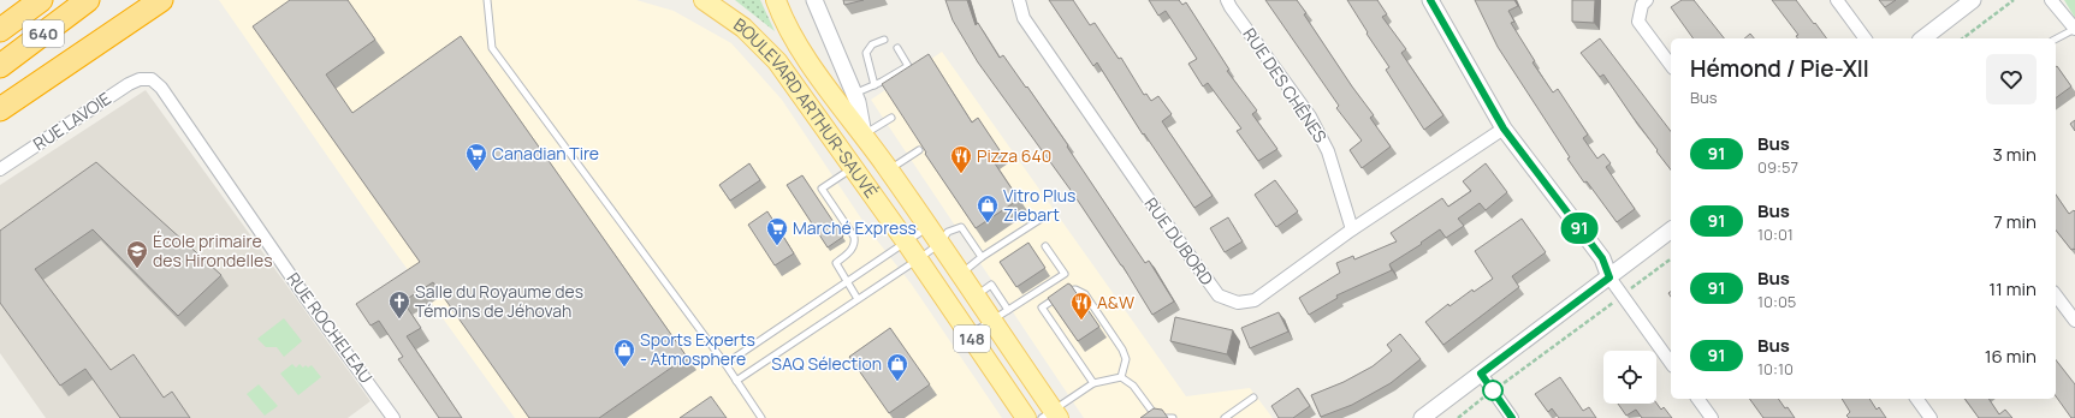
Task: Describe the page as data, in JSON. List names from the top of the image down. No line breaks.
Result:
{"streets":{"highway":["640"],"main road":["BOULEVARD ARTHUR-SAUVÉ","148"],"street":["RUE DES CHÊNES","RUE LAVOIE","RUE DUBORD","RUE ROCHELEAU"]},"crossings":[["RUE DES CHÊNES","RUE DUBORD"],["RUE LAVOIE","RUE ROCHELEAU"]],"places":{"supermarket":["Canadian Tire","Marché Express"],"restaurant":["Pizza 640","A&W"],"shop":["Vitro Plus Ziebart","Sports Experts - Atmosphere","SAQ Sélection"],"school or university":["École primaire des Hirondelles"],"church":["Salle du Royaume des Témoins de Jéhovah"]},"lines":["bus line 91"],"page":{"on_map":"91","heading":["Hémond / Pie-XII","Bus"],"list":[{"mark":"91","name":"Bus","note":"09:57","value":"3 min"},{"mark":"91","name":"Bus","note":"10:01","value":"7 min"},{"mark":"91","name":"Bus","note":"10:05","value":"11 min"},{"mark":"91","name":"Bus","note":"10:10","value":"16 min"}]}}
